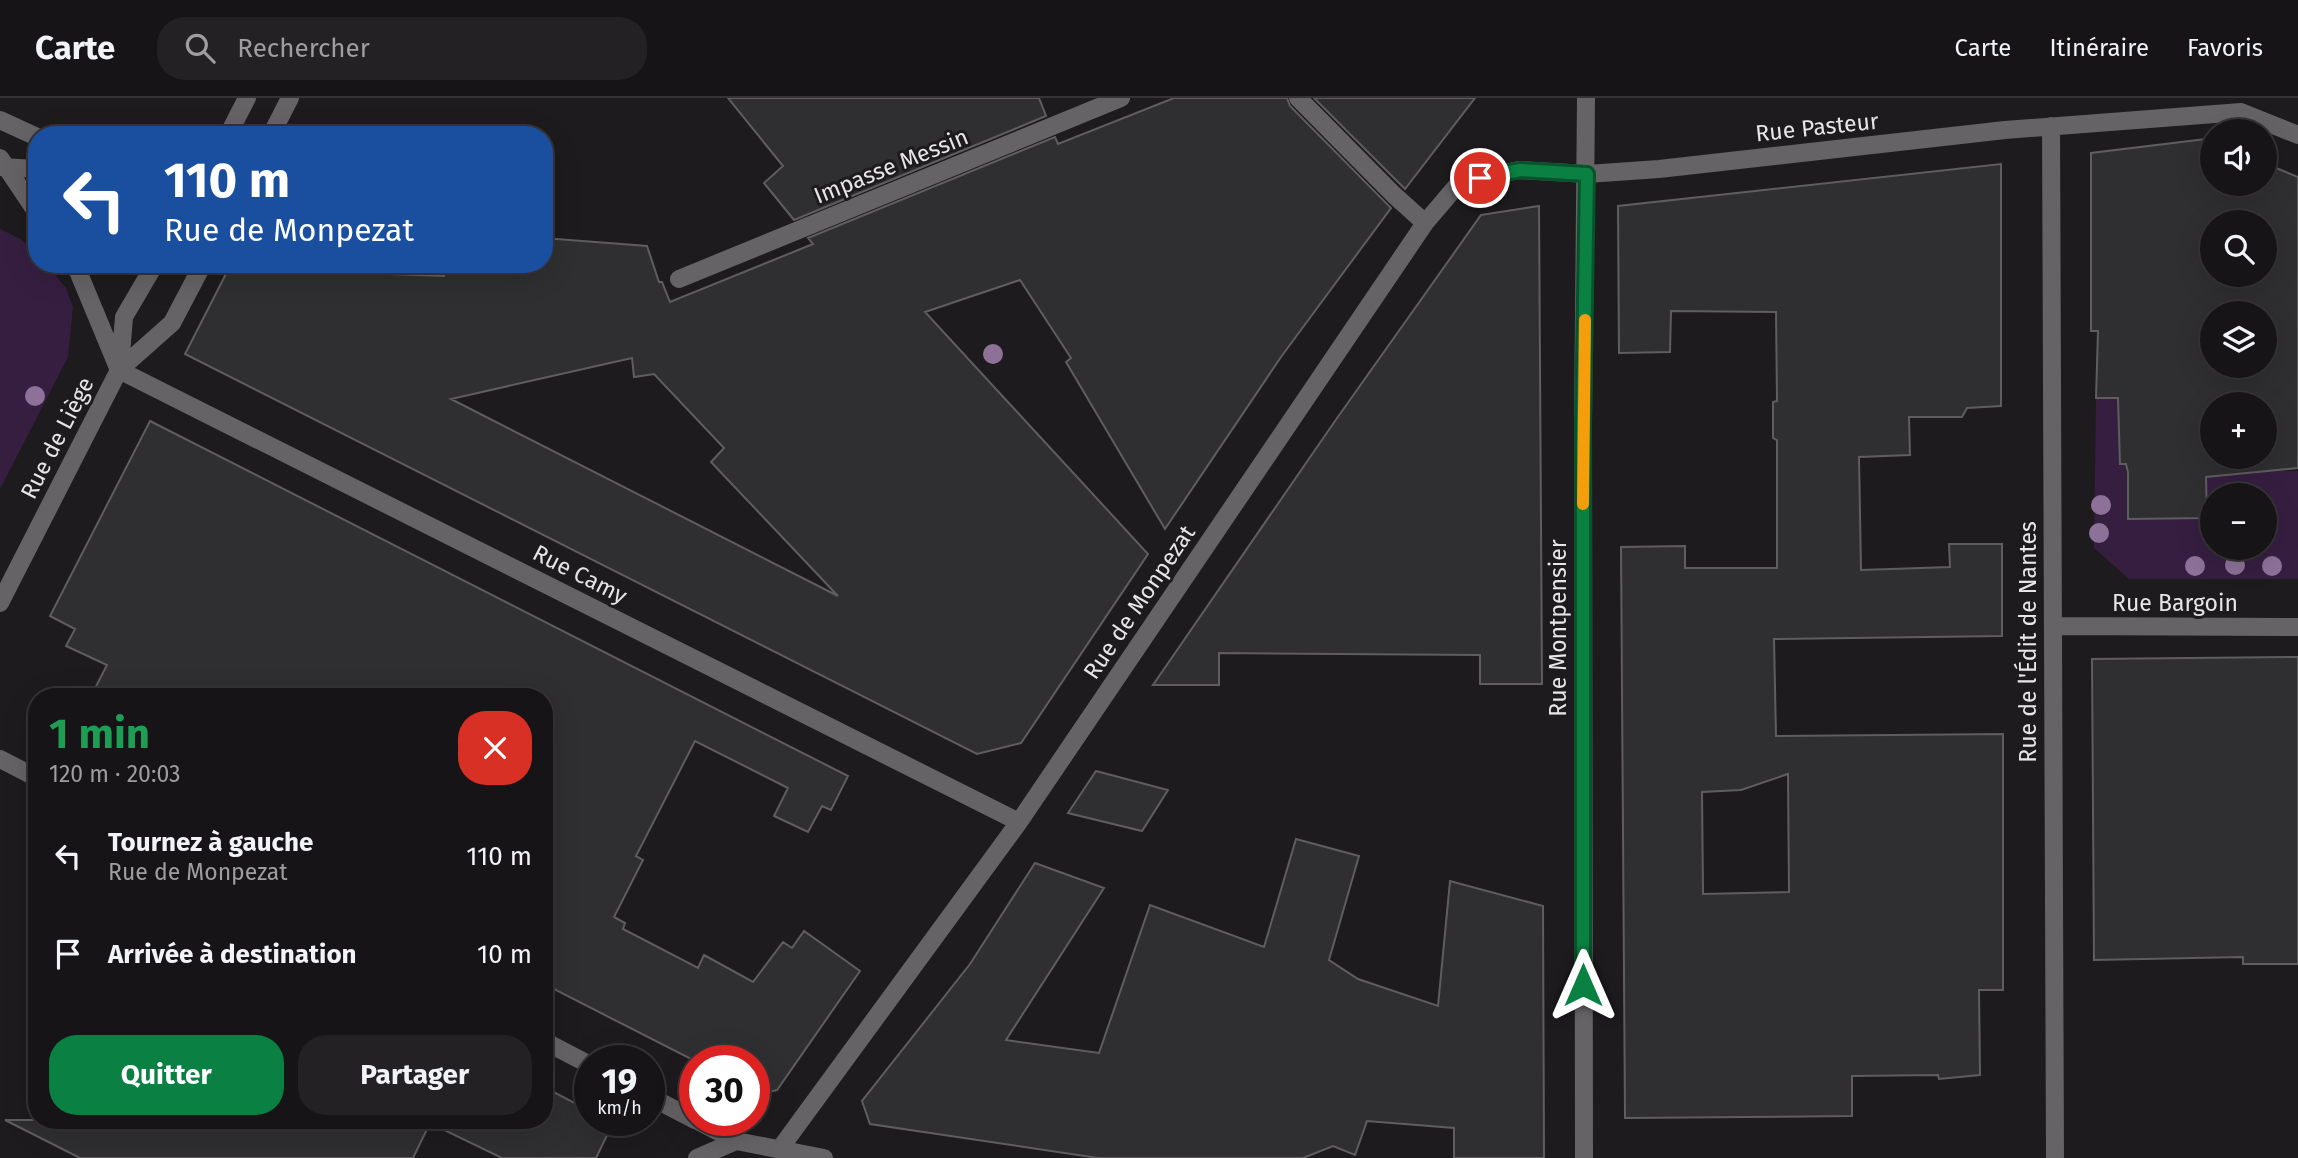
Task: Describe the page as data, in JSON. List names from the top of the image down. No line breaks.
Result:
{"streets":{"street":["Rue Pasteur","Impasse Messin","Rue de Liège","Rue Camy","Rue de Monpezat","Rue Bargoin","Rue Montpensier","Rue de l'Édit de Nantes"]},"crossings":[["Rue Pasteur","Rue de Monpezat"],["Rue Pasteur","Rue Montpensier"],["Rue Pasteur","Rue de l'Édit de Nantes"],["Rue de Liège","Rue Camy"],["Rue Camy","Rue de Monpezat"],["Rue de Monpezat","Rue Montpensier"],["Rue Bargoin","Rue de l'Édit de Nantes"]],"page":{"header":"Carte","search":"Rechercher","nav":["Carte","Itinéraire","Favoris"],"map_buttons":["+","−"],"turn":["110 m","Rue de Monpezat"],"heading":["1 min","120 m · 20:03"],"list":[{"name":"Tournez à gauche","note":"Rue de Monpezat","value":"110 m"},{"name":"Arrivée à destination","value":"10 m"}],"buttons":["Quitter","Partager"],"speed":"19 km/h","limit":"30"}}
